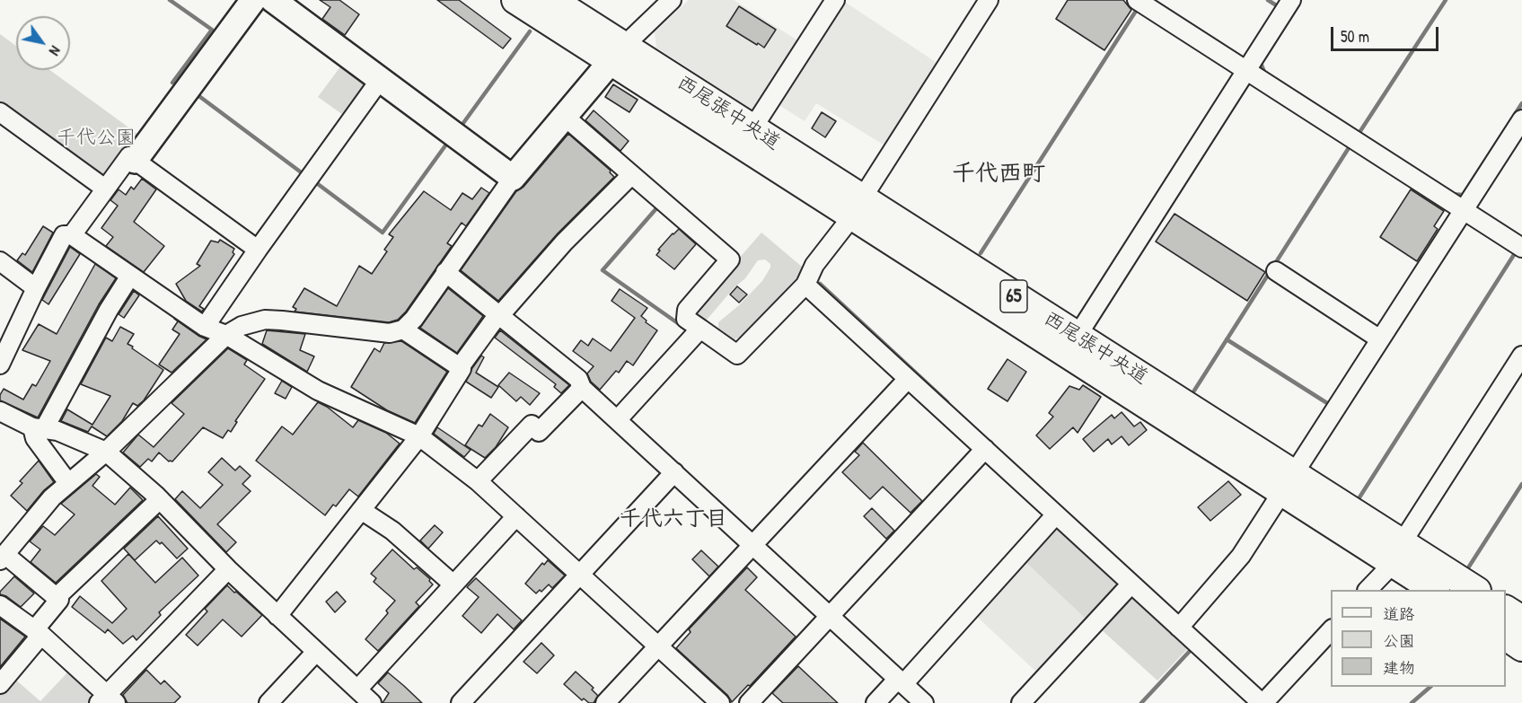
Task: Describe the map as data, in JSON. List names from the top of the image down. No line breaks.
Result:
{"streets":{"main road":["西尾張中央道","65"]},"districts":["千代西町","千代六丁目"],"parks":["千代公園"],"legend":["道路","公園","建物"],"scale_bar":"50 m","north":"bottom right"}
